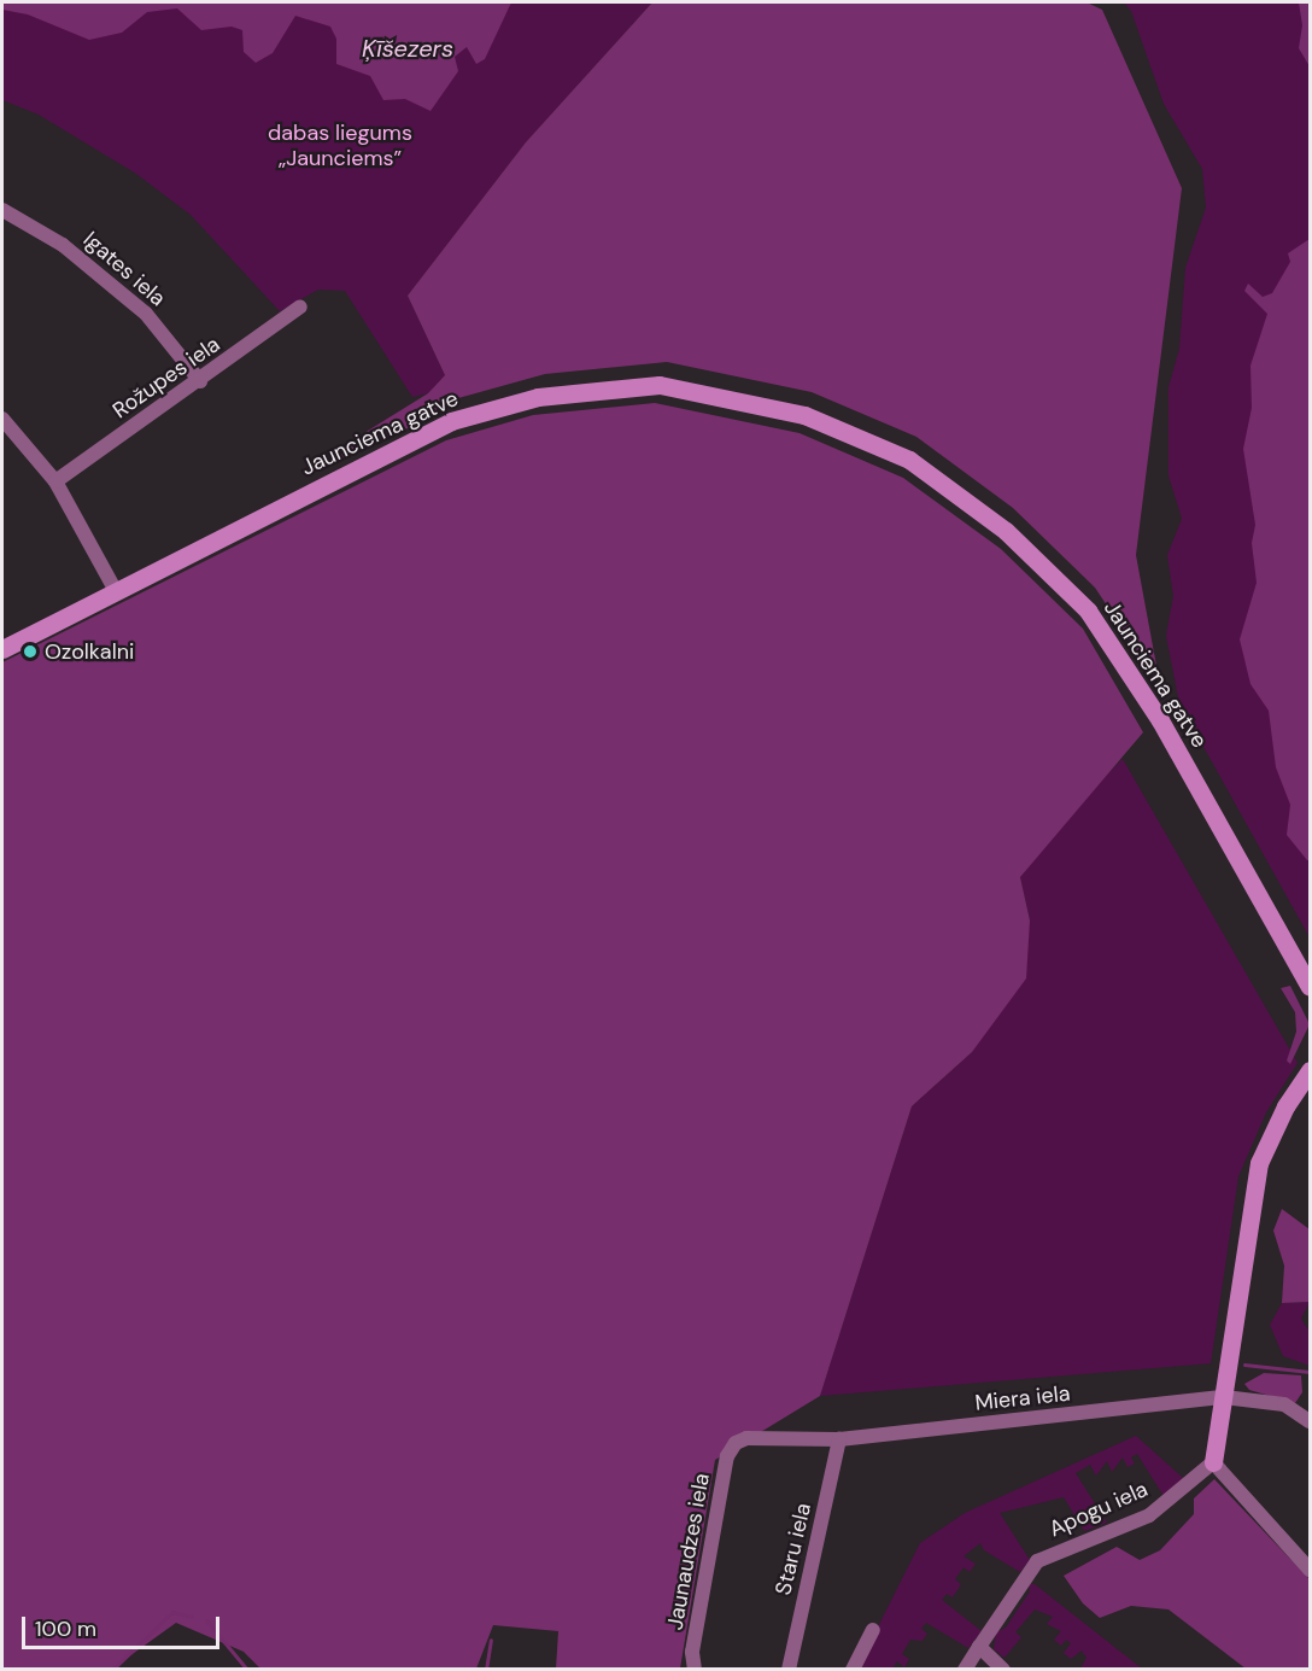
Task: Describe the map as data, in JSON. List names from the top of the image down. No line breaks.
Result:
{"streets":{"main road":["Jaunciema gatve"],"street":["Igates iela","Rožupes iela","Miera iela","Apogu iela","Staru iela","Jaunaudzes iela"]},"crossings":[["Igates iela","Rožupes iela"],["Miera iela","Staru iela"],["Miera iela","Jaunaudzes iela"]],"water":["Ķīšezers"],"parks":["dabas liegums „Jaunciems”"],"places":["Ozolkalni"],"scale_bar":"100 m"}
